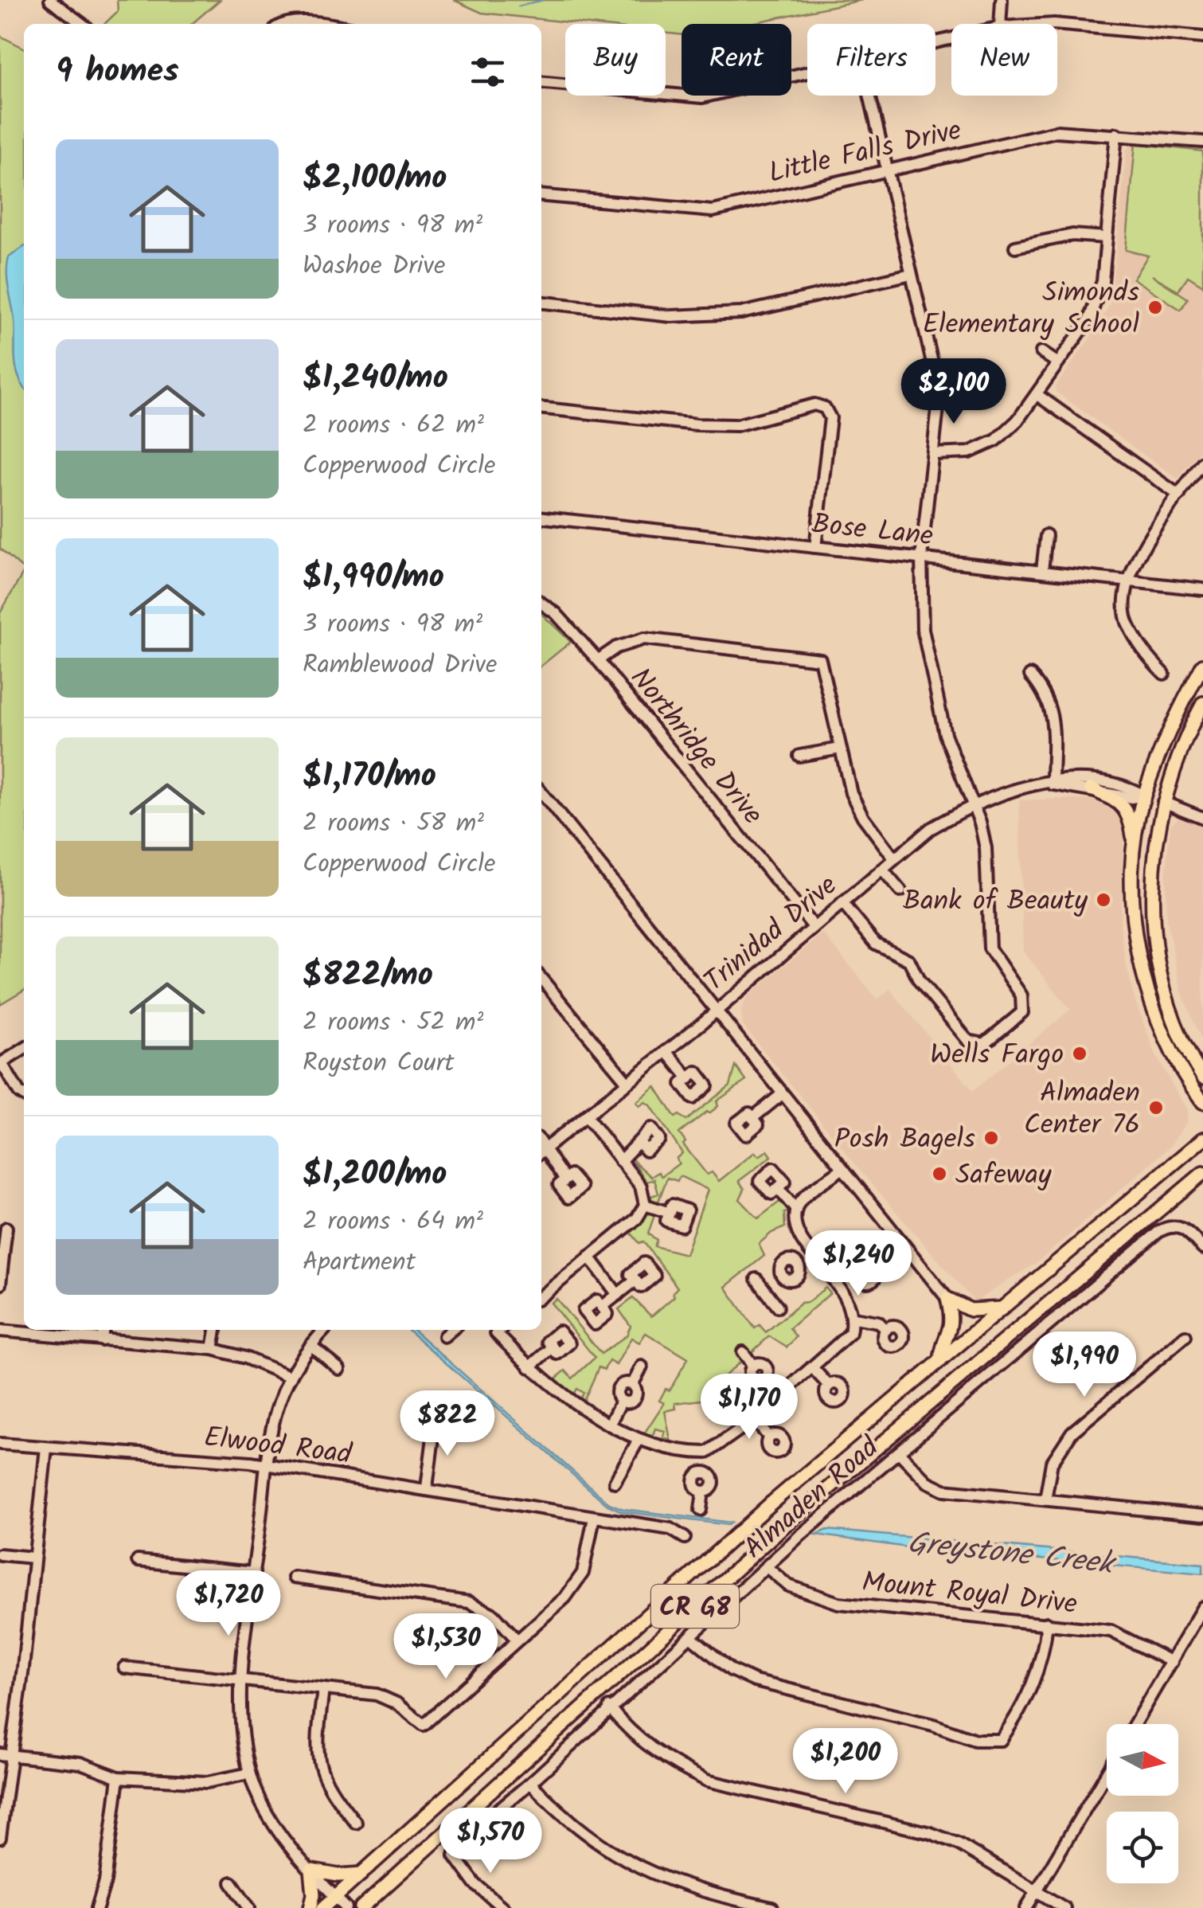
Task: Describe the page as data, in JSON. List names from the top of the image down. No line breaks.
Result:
{"streets":{"main road":["Trinidad Drive","CR G8"],"street":["Little Falls Drive","Bose Lane","Northridge Drive","Elwood Road","Almaden Road","Mount Royal Drive"]},"crossings":[["Northridge Drive","Trinidad Drive"],["Almaden Road","Mount Royal Drive"]],"water":["Greystone Creek"],"places":["Simonds Elementary School","Bank of Beauty","Wells Fargo","Almaden Center 76","Posh Bagels","Safeway"],"north":"right","page":{"chip":["Buy","Rent","Filters","New"],"heading":"9 homes","list":[{"name":"$2,100/mo","note":"3 rooms · 98 m² · Washoe Drive"},{"name":"$1,240/mo","note":"2 rooms · 62 m² · Copperwood Circle"},{"name":"$1,990/mo","note":"3 rooms · 98 m² · Ramblewood Drive"},{"name":"$1,170/mo","note":"2 rooms · 58 m² · Copperwood Circle"},{"name":"$822/mo","note":"2 rooms · 52 m² · Royston Court"},{"name":"$1,200/mo","note":"2 rooms · 64 m² · Apartment"}],"price":["$2,100","$1,240","$1,990","$1,170","$822","$1,720","$1,530","$1,200","$1,570"]}}
